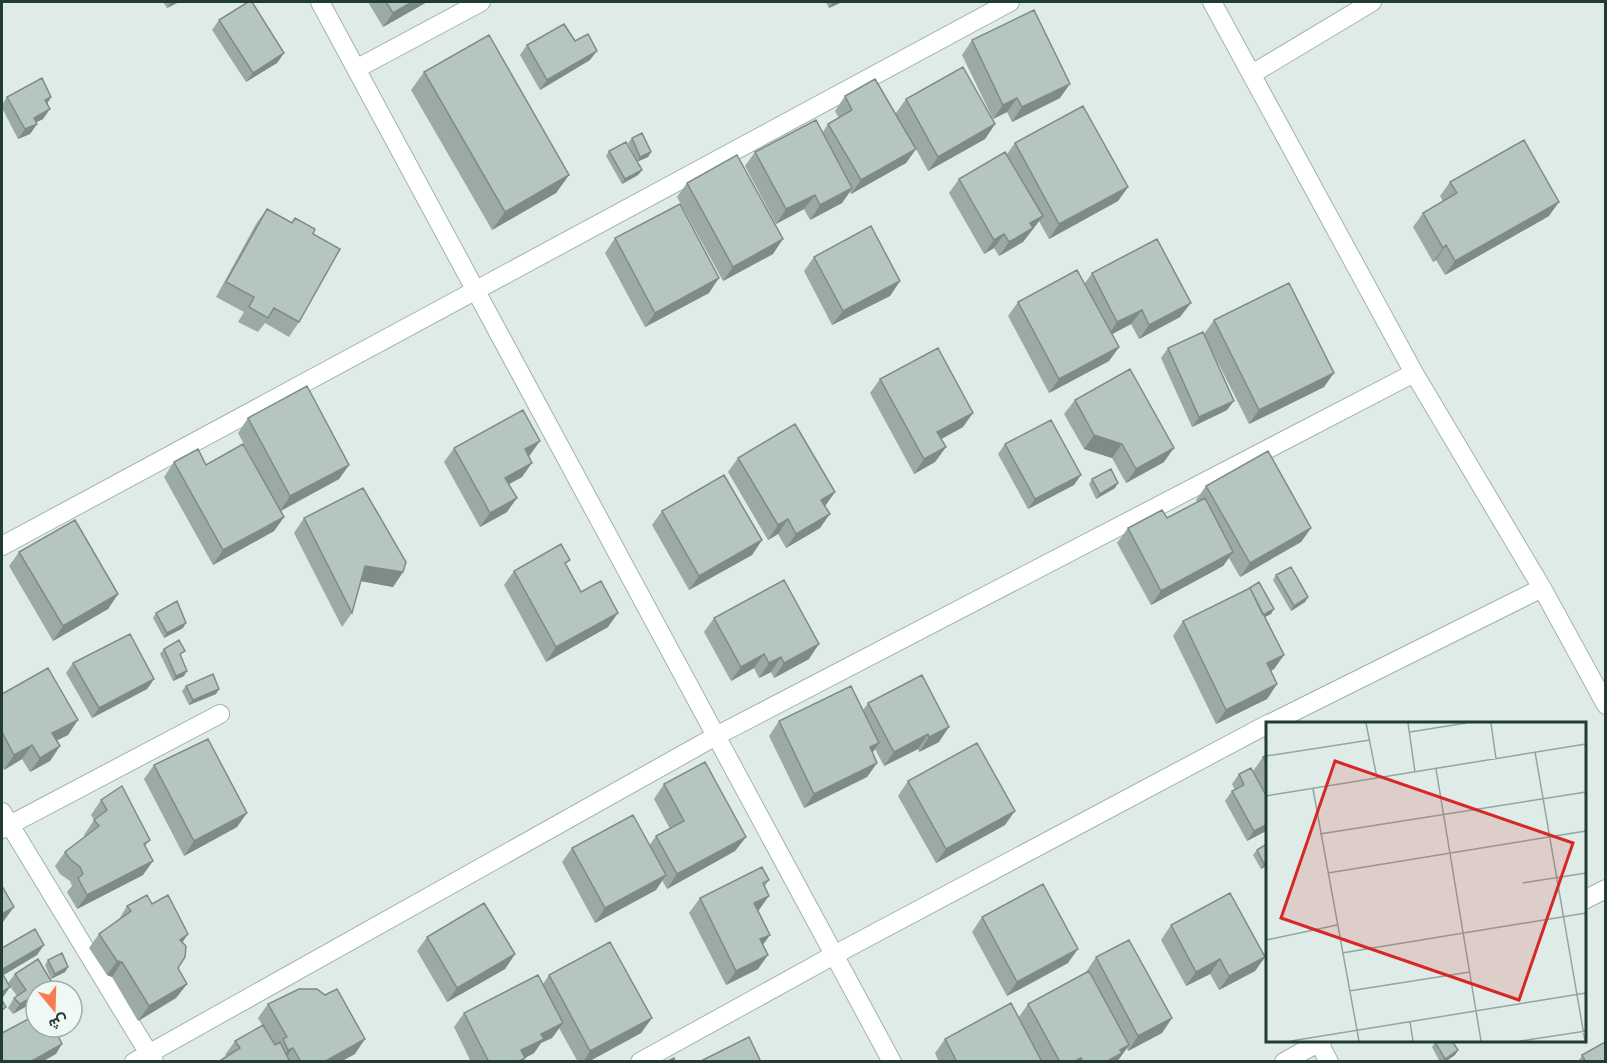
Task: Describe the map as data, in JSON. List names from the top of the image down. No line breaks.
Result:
{"north":"bottom"}
